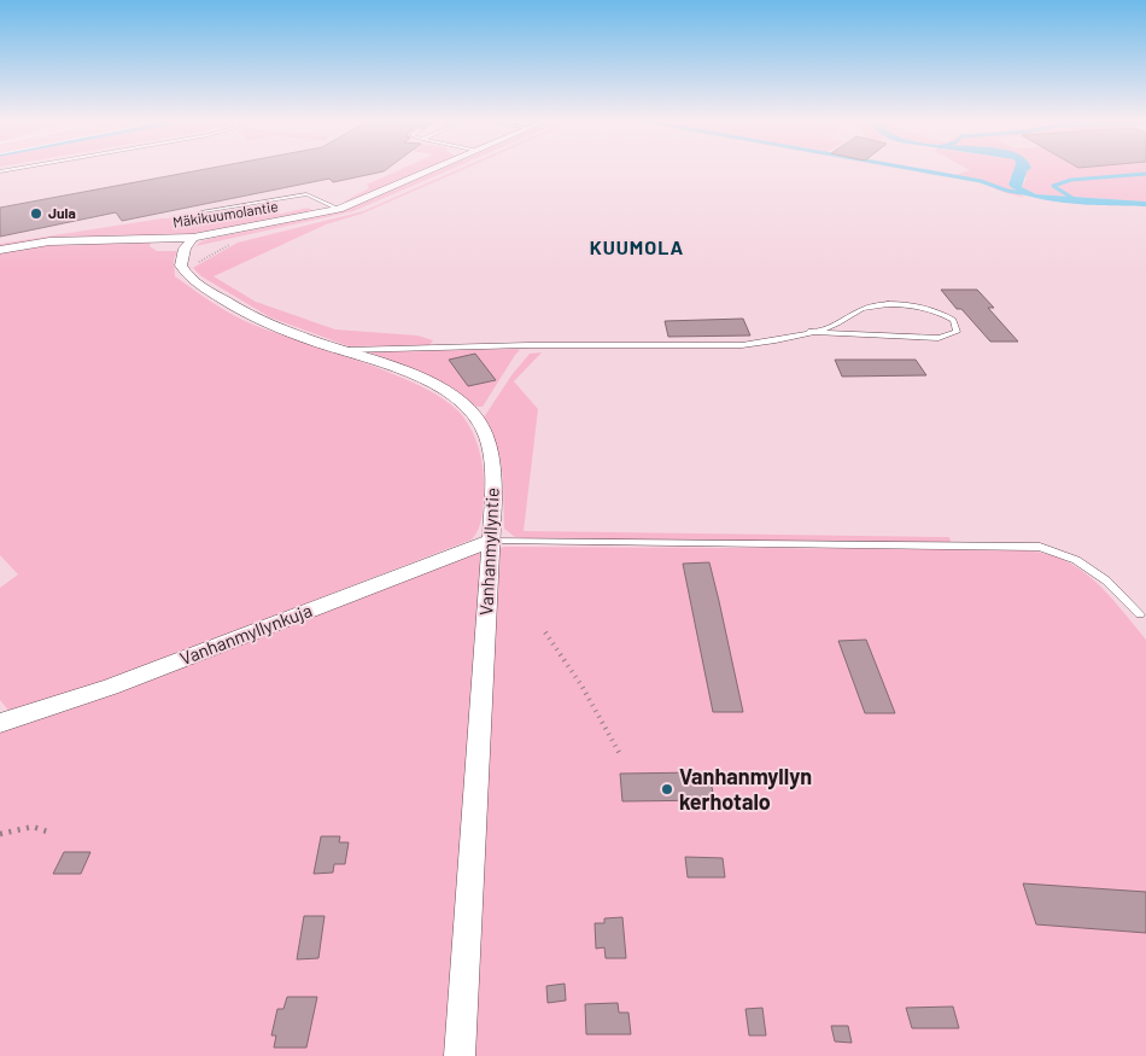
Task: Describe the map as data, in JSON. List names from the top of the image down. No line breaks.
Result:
{"streets":{"street":["Mäkikuumolantie","Vanhanmyllyntie","Vanhanmyllynkuja"]},"crossings":[["Vanhanmyllyntie","Vanhanmyllynkuja"]],"districts":["KUUMOLA"],"places":["Jula","Vanhanmyllyn kerhotalo"]}
